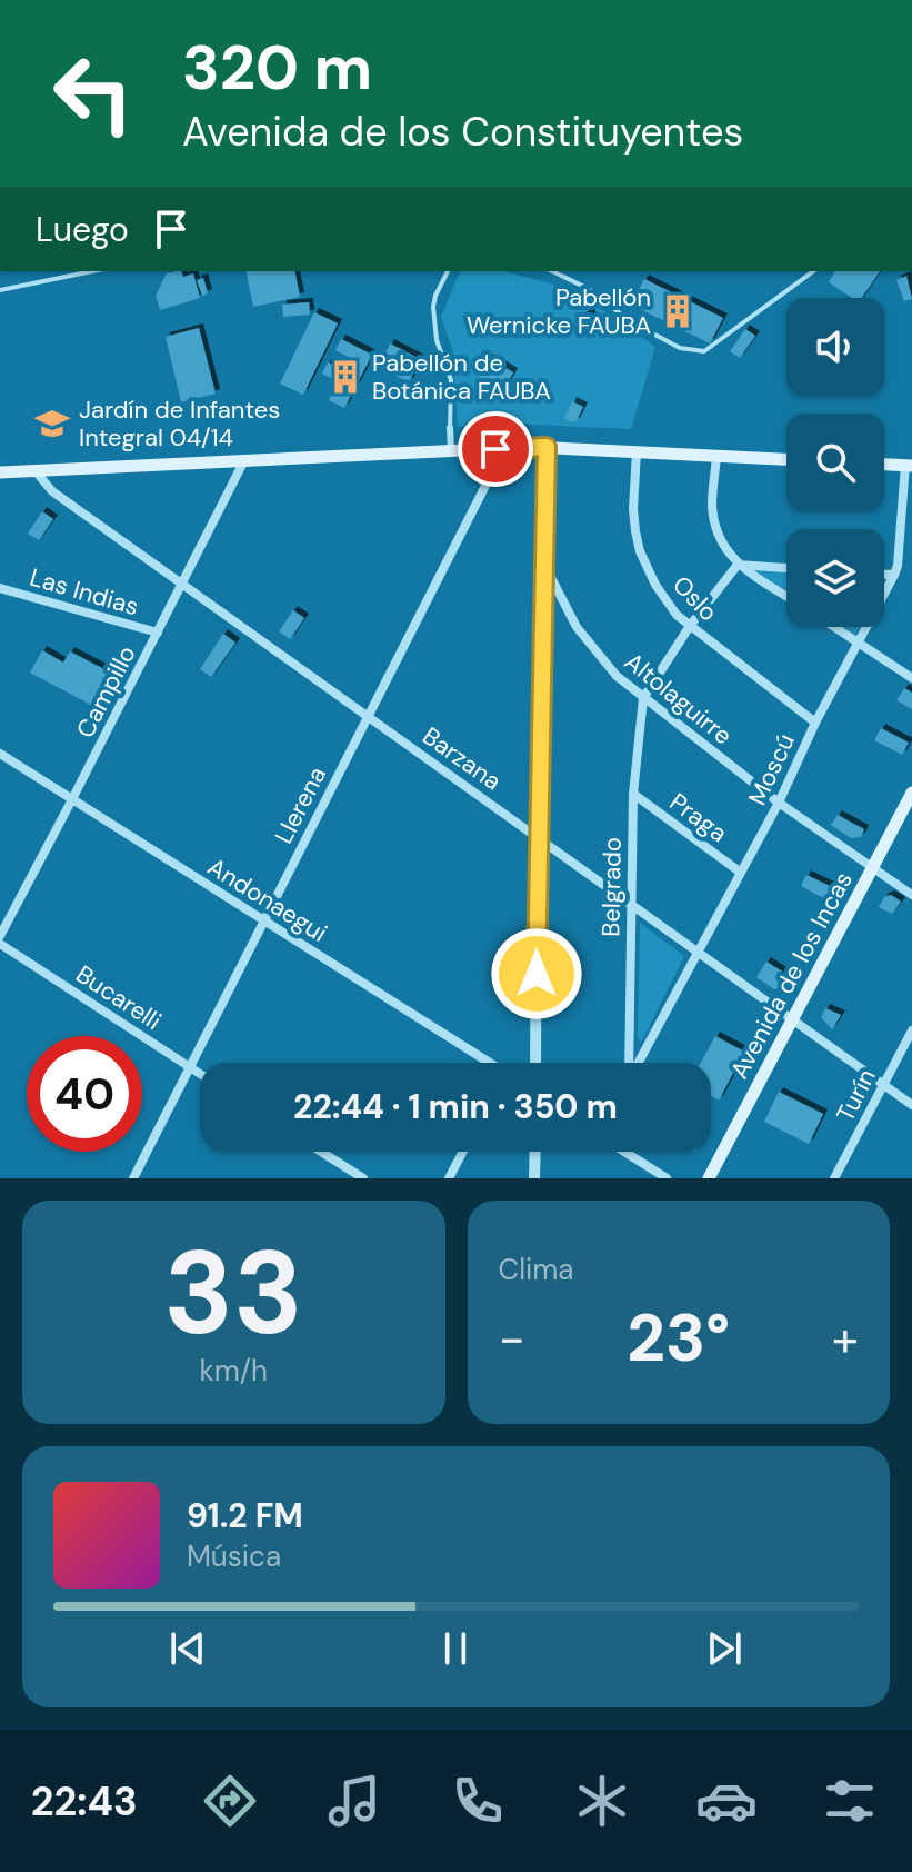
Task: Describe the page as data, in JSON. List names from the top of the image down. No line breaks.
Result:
{"streets":{"main road":["Avenida de los Incas"],"street":["Las Indias","Oslo","Campillo","Altolaguirre","Barzana","Moscú","Llerena","Praga","Belgrado","Andonaegui","Bucarelli","Turín"]},"crossings":[["Las Indias","Campillo"],["Oslo","Moscú"],["Campillo","Barzana"],["Campillo","Andonaegui"],["Altolaguirre","Moscú"],["Altolaguirre","Belgrado"],["Altolaguirre","Avenida de los Incas"],["Barzana","Moscú"],["Barzana","Llerena"],["Barzana","Belgrado"],["Barzana","Avenida de los Incas"],["Barzana","Turín"],["Moscú","Praga"],["Llerena","Andonaegui"],["Llerena","Bucarelli"],["Praga","Belgrado"]],"places":{"building":["Pabellón Wernicke FAUBA","Pabellón de Botánica FAUBA"],"school or university":["Jardín de Infantes Integral 04/14"]},"page":{"turn":["320 m","Avenida de los Constituyentes"],"then":"Luego","limit":"40","trip":"22:44 · 1 min · 350 m","tile":[["33","km/h"],"Clima"],"heat":["−","23°","+"],"song":["91.2 FM","Música"],"tabs":"22:43"}}
